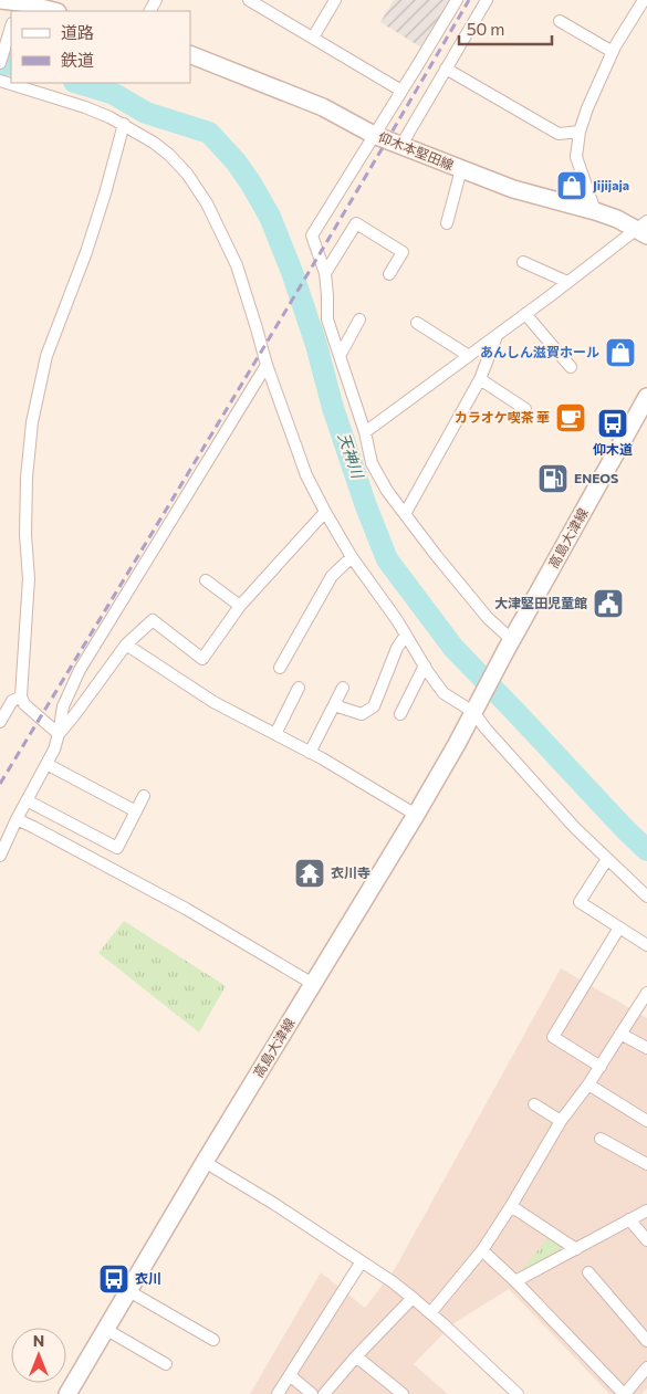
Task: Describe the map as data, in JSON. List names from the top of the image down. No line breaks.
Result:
{"streets":{"main road":["仰木本堅田線","高島大津線"]},"water":["天神川"],"places":{"shop":["Jijijaja","あんしん滋賀ホール"],"cafe":["カラオケ喫茶 華"],"bus stop":["仰木道","衣川"],"fuel station":["ENEOS"],"public building":["大津堅田児童館"],"temple":["衣川寺"]},"legend":["道路","鉄道"],"scale_bar":"50 m","north":"top"}
